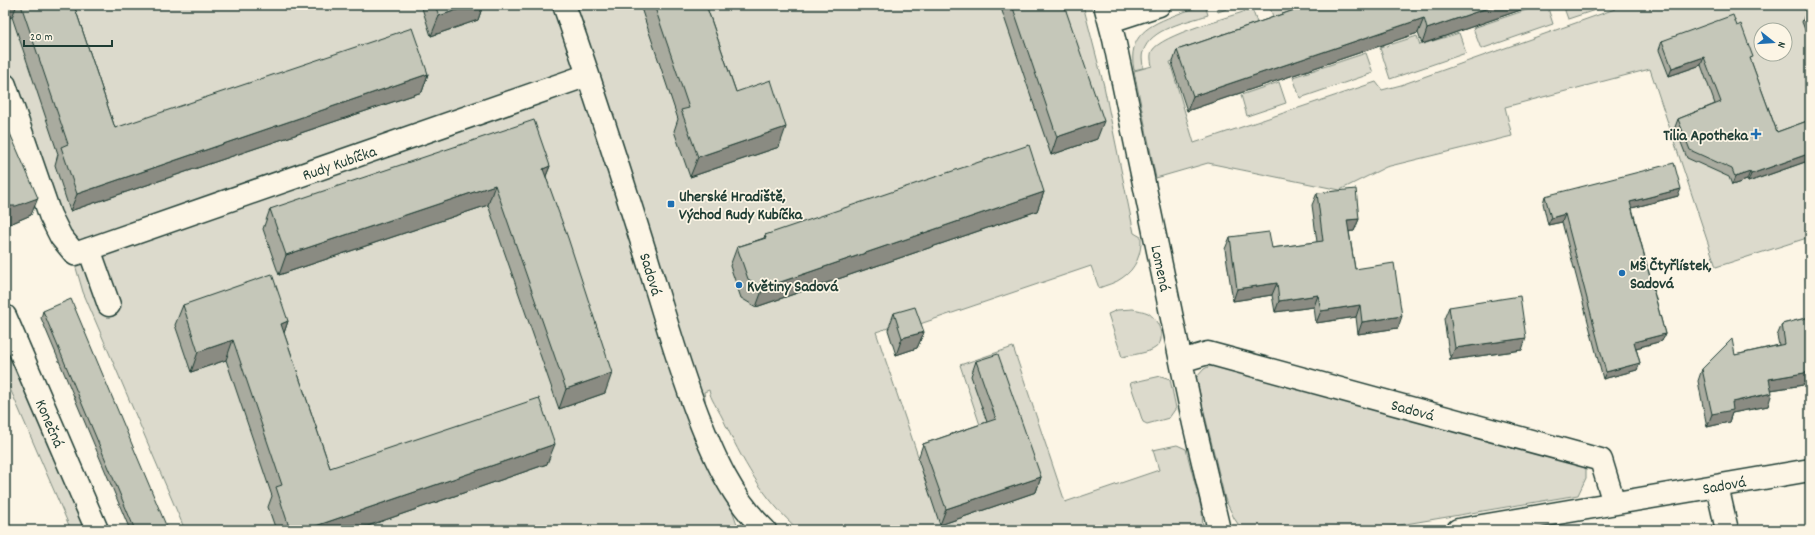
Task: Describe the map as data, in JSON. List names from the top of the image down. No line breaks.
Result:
{"streets":{"street":["Rudy Kubíčka","Lomená","Sadová","Konečná"]},"crossings":[["Rudy Kubíčka","Sadová"],["Lomená","Sadová"]],"places":{"health":["Tilia Apotheka"],"transit":["Uherské Hradiště, Východ Rudy Kubíčka"],"other":["MŠ Čtyřlístek, Sadová","Květiny Sadová"]},"scale_bar":"20 m","north":"right"}
